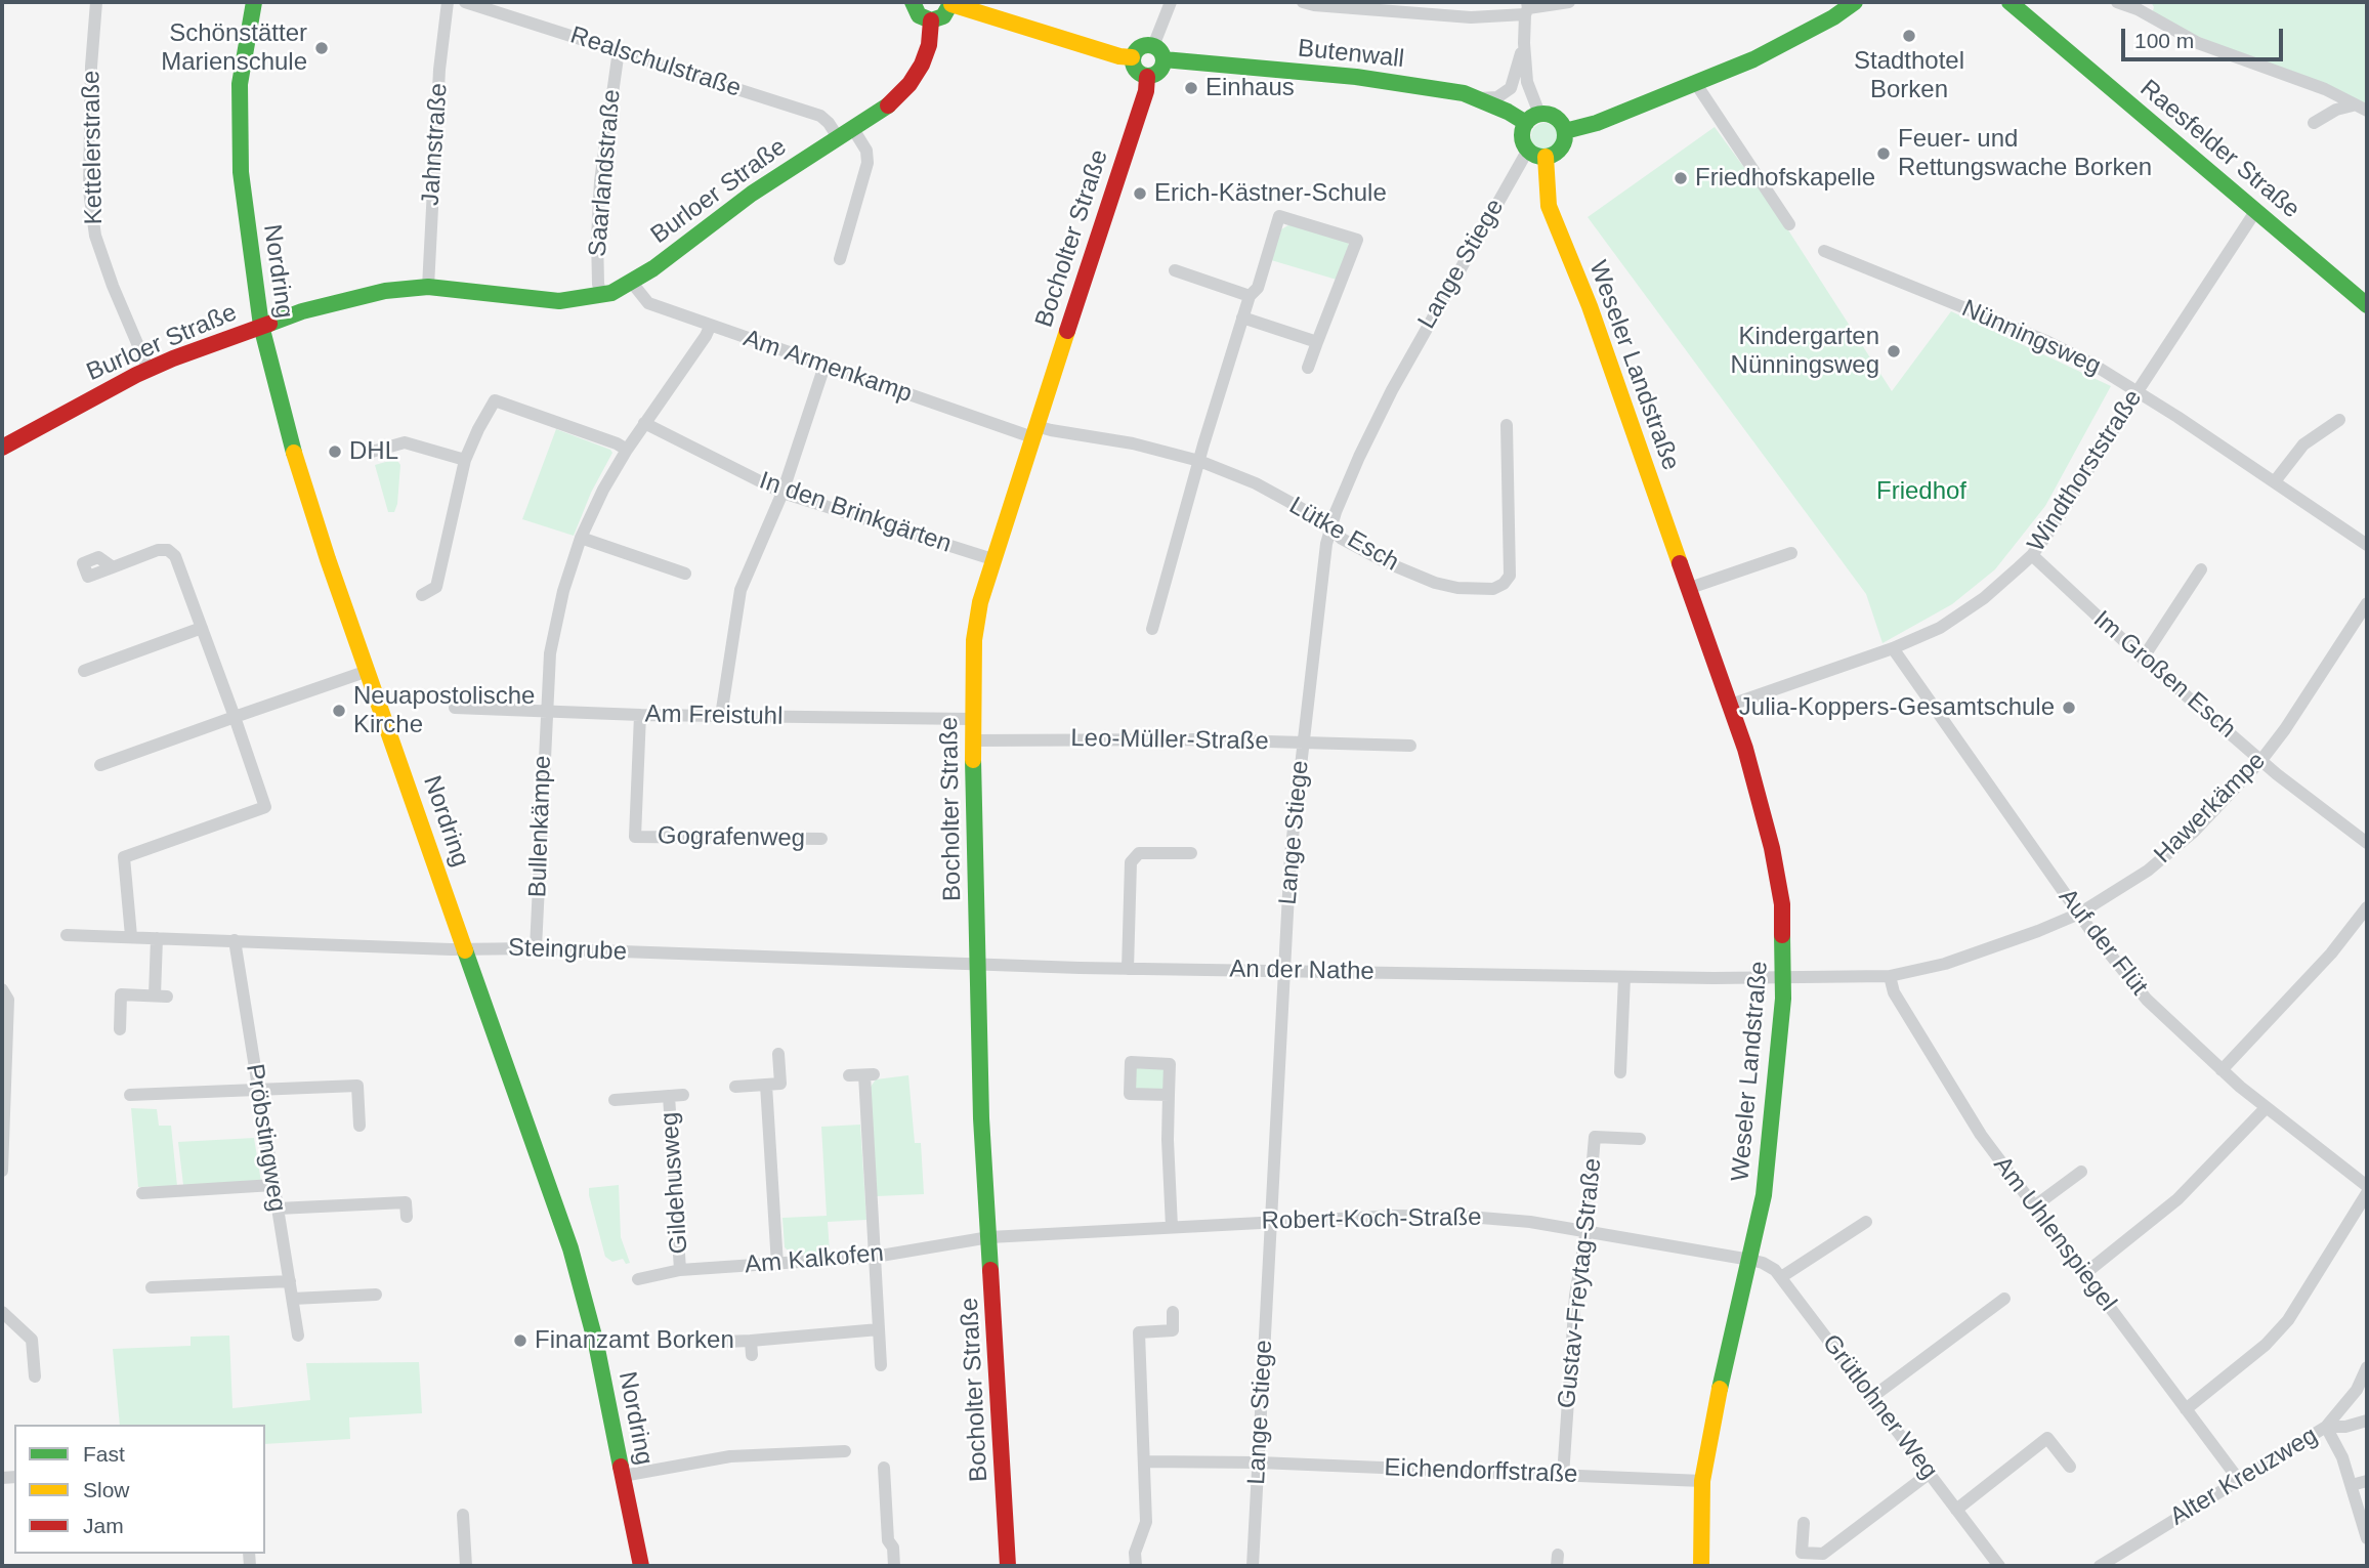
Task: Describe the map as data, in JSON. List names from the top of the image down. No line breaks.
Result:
{"streets":{"main road":["Butenwall","Raesfelder Straße","Burloer Straße","Bocholter Straße","Nordring","Weseler Landstraße"],"street":["Realschulstraße","Jahnstraße","Kettelerstraße","Saarlandstraße","Lange Stiege","Nünningsweg","Am Armenkamp","Windthorststraße","In den Brinkgärten","Lütke Esch","Im Großen Esch","Am Freistuhl","Leo-Müller-Straße","Hawerkämpe","Bullenkämpe","Gografenweg","Auf der Flüt","Steingrube","An der Nathe","Pröbstingweg","Gildehusweg","Robert-Koch-Straße","Am Uhlenspiegel","Am Kalkofen","Gustav-Freytag-Straße","Grütlohner Weg","Eichendorffstraße","Alter Kreuzweg"]},"crossings":[["Butenwall","Bocholter Straße"],["Butenwall","Lange Stiege"],["Butenwall","Weseler Landstraße"],["Realschulstraße","Saarlandstraße"],["Realschulstraße","Burloer Straße"],["Jahnstraße","Burloer Straße"],["Kettelerstraße","Burloer Straße"],["Raesfelder Straße","Windthorststraße"],["Saarlandstraße","Burloer Straße"],["Burloer Straße","Nordring"],["Burloer Straße","Am Armenkamp"],["Bocholter Straße","Am Armenkamp"],["Bocholter Straße","In den Brinkgärten"],["Bocholter Straße","Lütke Esch"],["Bocholter Straße","Am Freistuhl"],["Bocholter Straße","Leo-Müller-Straße"],["Bocholter Straße","Steingrube"],["Bocholter Straße","An der Nathe"],["Bocholter Straße","Robert-Koch-Straße"],["Bocholter Straße","Am Kalkofen"],["Lange Stiege","Weseler Landstraße"],["Lange Stiege","Lütke Esch"],["Lange Stiege","Leo-Müller-Straße"],["Lange Stiege","An der Nathe"],["Lange Stiege","Robert-Koch-Straße"],["Lange Stiege","Eichendorffstraße"],["Nordring","Steingrube"],["Nünningsweg","Windthorststraße"],["Weseler Landstraße","Windthorststraße"],["Weseler Landstraße","Hawerkämpe"],["Weseler Landstraße","An der Nathe"],["Weseler Landstraße","Robert-Koch-Straße"],["Weseler Landstraße","Grütlohner Weg"],["Weseler Landstraße","Eichendorffstraße"],["Am Armenkamp","Lütke Esch"],["Am Armenkamp","Bullenkämpe"],["Windthorststraße","Im Großen Esch"],["Windthorststraße","Auf der Flüt"],["In den Brinkgärten","Bullenkämpe"],["Im Großen Esch","Hawerkämpe"],["Am Freistuhl","Bullenkämpe"],["Am Freistuhl","Gografenweg"],["Hawerkämpe","Auf der Flüt"],["Hawerkämpe","An der Nathe"],["Hawerkämpe","Am Uhlenspiegel"],["Bullenkämpe","Steingrube"],["Steingrube","An der Nathe"],["Steingrube","Pröbstingweg"],["Gildehusweg","Am Kalkofen"],["Robert-Koch-Straße","Am Kalkofen"],["Robert-Koch-Straße","Gustav-Freytag-Straße"],["Robert-Koch-Straße","Grütlohner Weg"],["Am Uhlenspiegel","Alter Kreuzweg"],["Gustav-Freytag-Straße","Eichendorffstraße"]],"parks":["Friedhof"],"places":["Stadthotel Borken","Schönstätter Marienschule","Einhaus","Feuer- und Rettungswache Borken","Friedhofskapelle","Erich-Kästner-Schule","Kindergarten Nünningsweg","DHL","Julia-Koppers-Gesamtschule","Neuapostolische Kirche","Finanzamt Borken"],"legend":["Fast","Slow","Jam"],"scale_bar":"100 m"}
